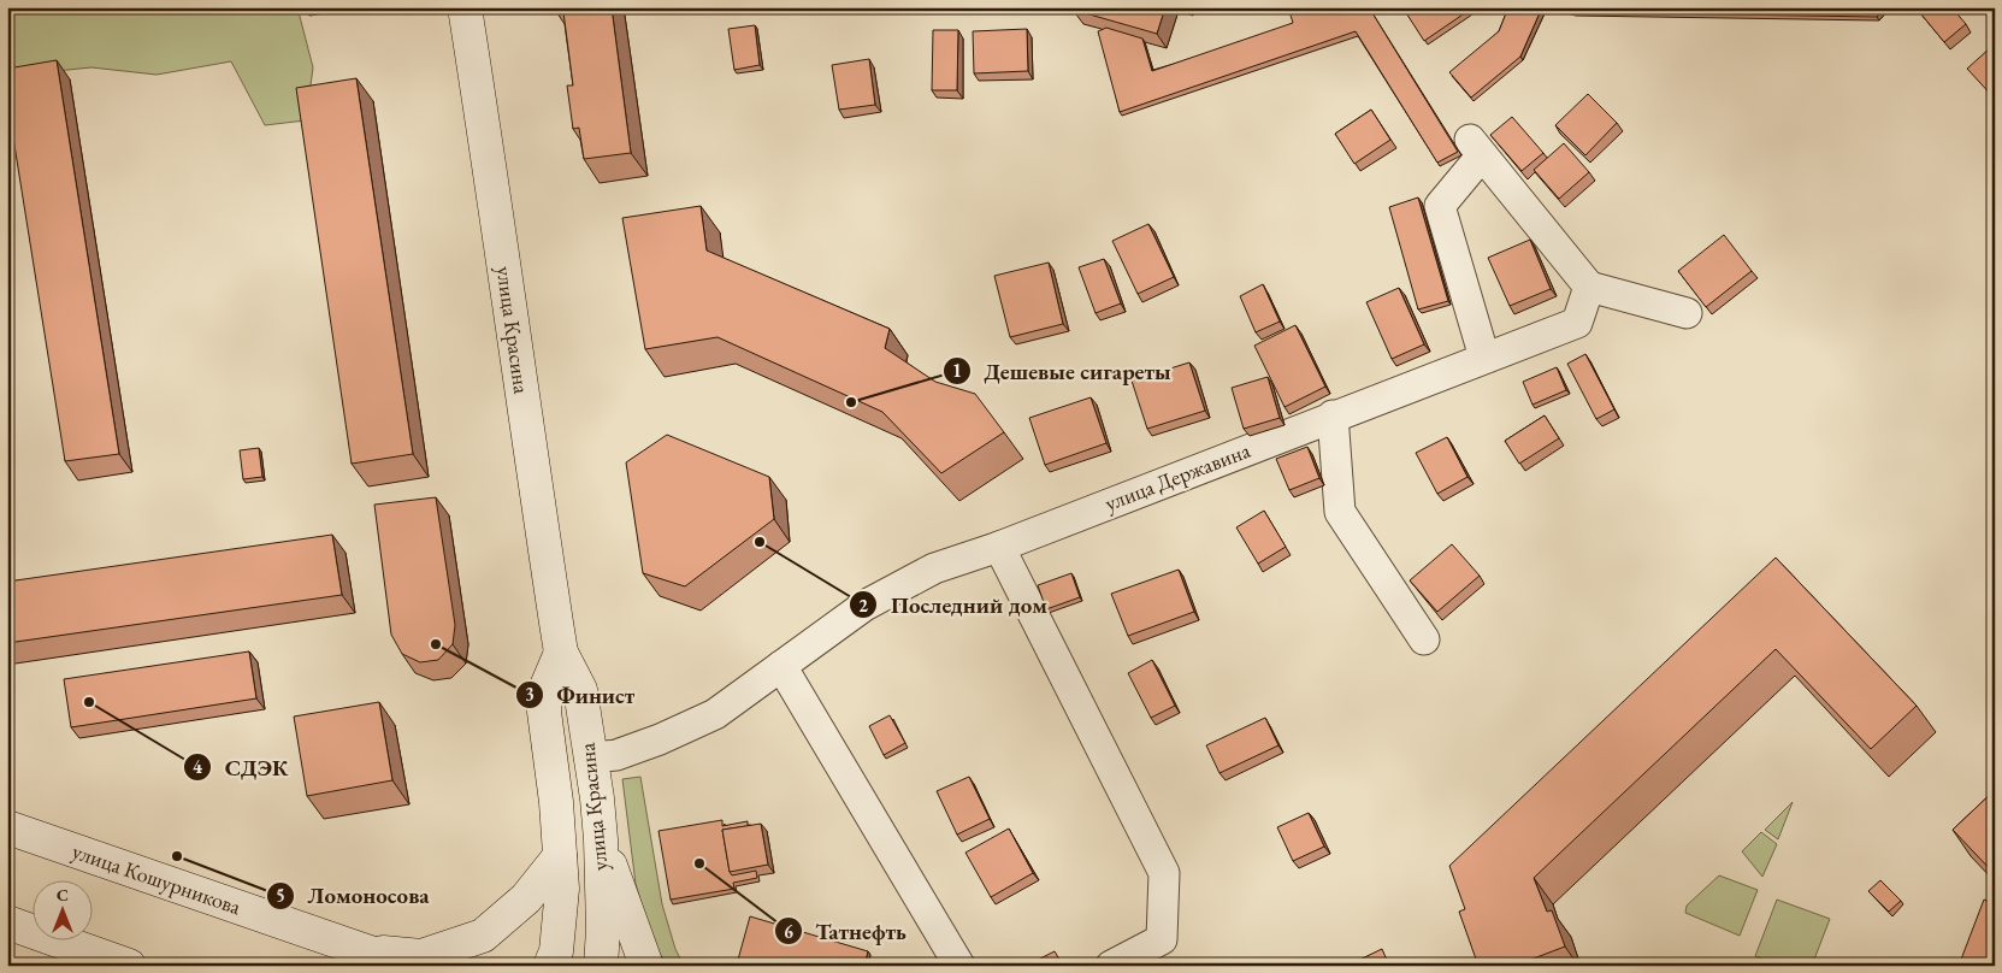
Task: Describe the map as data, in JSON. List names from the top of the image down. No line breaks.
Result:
{"streets":{"main road":["улица Красина","улица Кошурникова"],"street":["улица Державина"]},"crossings":[["улица Красина","улица Державина"]],"places":["Дешевые сигареты","Последний дом","Финист","СДЭК","Ломоносова","Татнефть"],"north":"top"}
